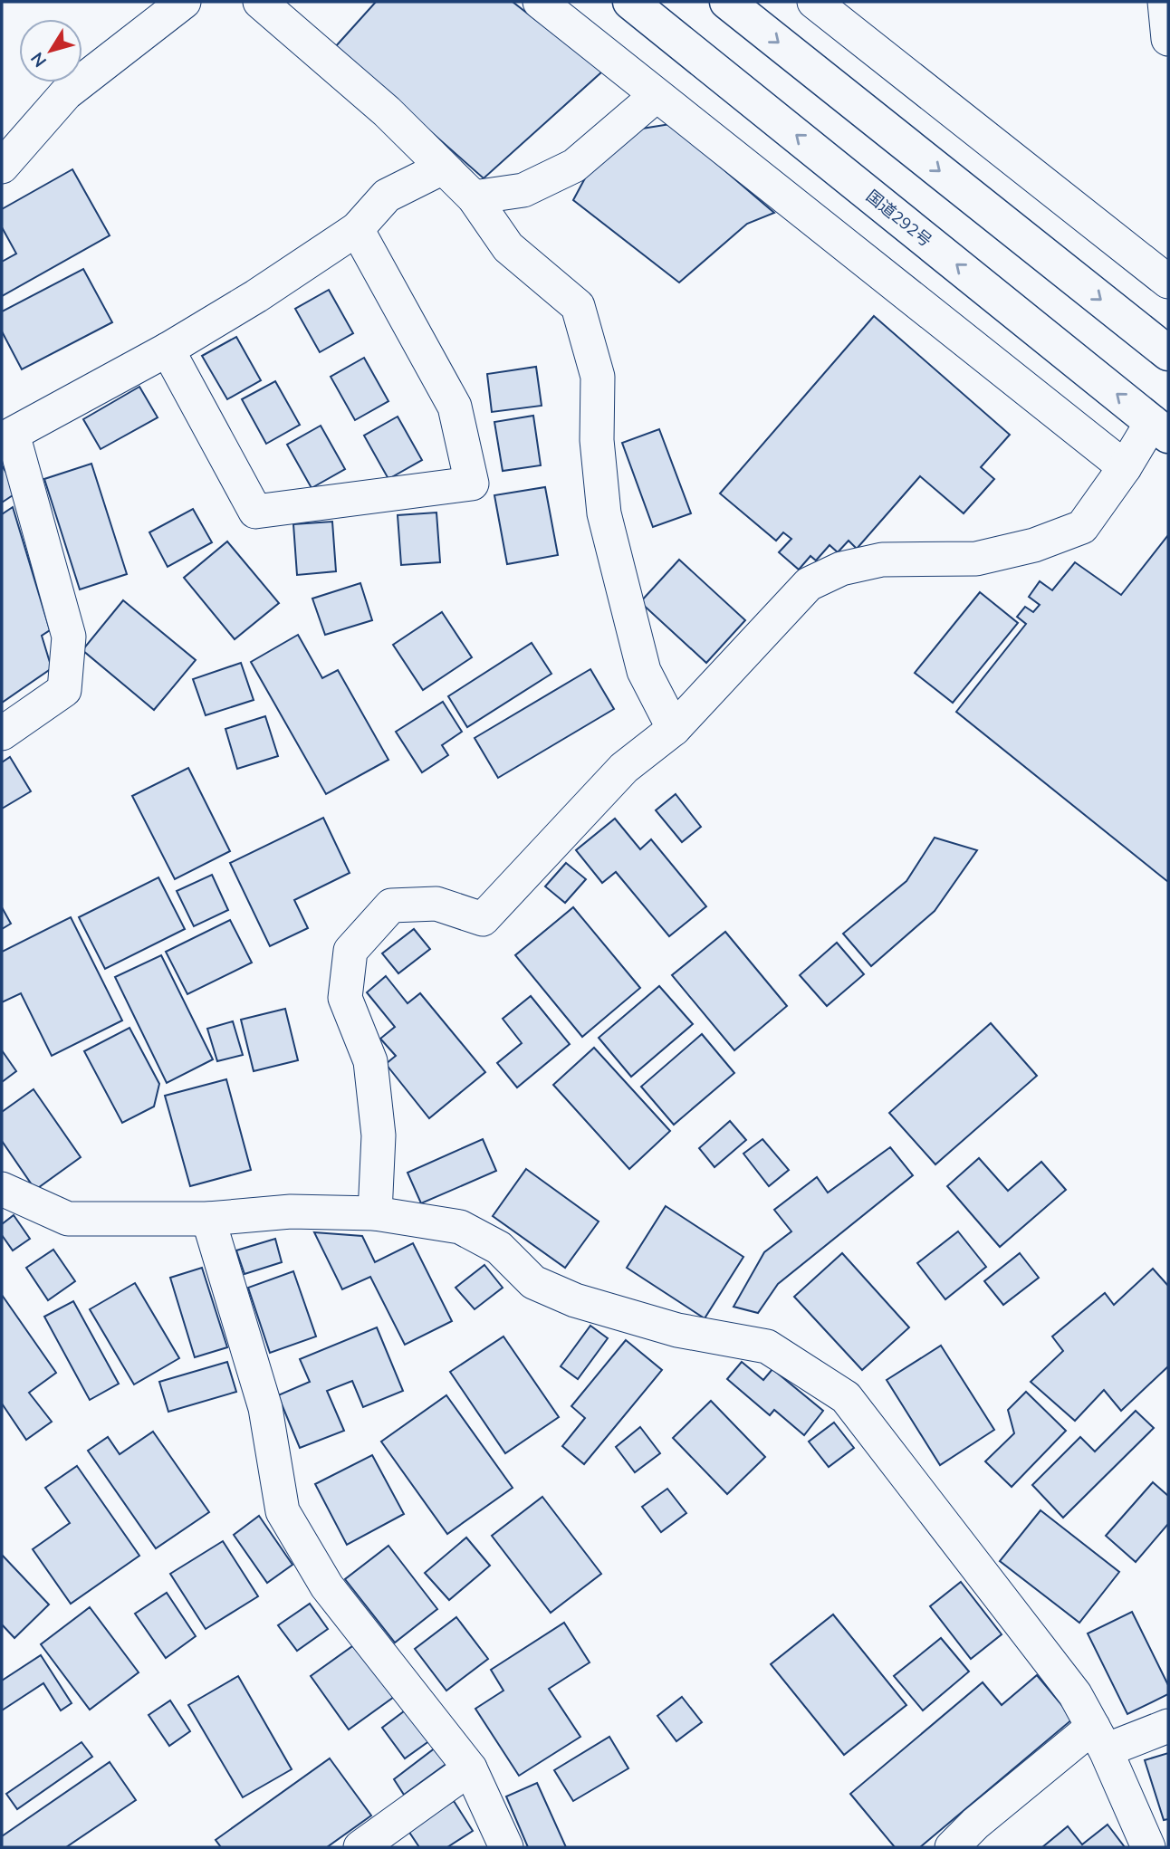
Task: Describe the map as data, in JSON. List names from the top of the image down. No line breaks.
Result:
{"streets":{"highway":["国道292号"]},"north":"bottom left"}
